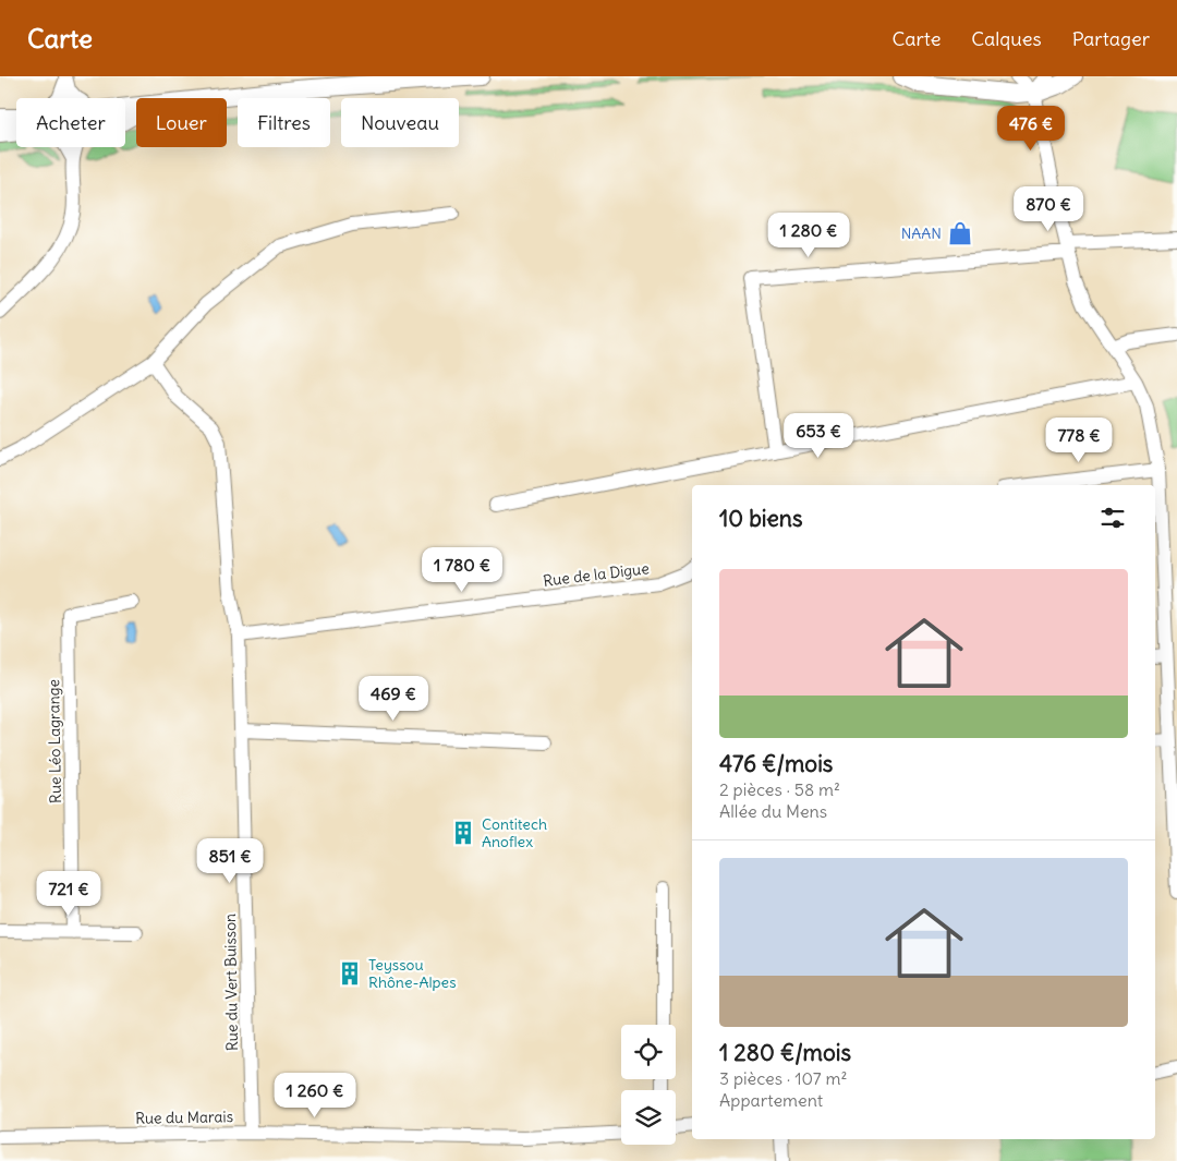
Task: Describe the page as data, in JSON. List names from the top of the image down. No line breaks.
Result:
{"streets":{"street":["Rue de la Digue","Rue Léo Lagrange","Rue du Vert Buisson","Rue du Marais"]},"crossings":[["Rue de la Digue","Rue du Vert Buisson"],["Rue du Vert Buisson","Rue du Marais"]],"places":{"shop":["NAAN"],"building":["Contitech Anoflex","Teyssou Rhône-Alpes"]},"page":{"header":"Carte","nav":["Carte","Calques","Partager"],"chip":["Acheter","Louer","Filtres","Nouveau"],"price":["476 €","870 €","1 280 €","653 €","778 €","1 780 €","469 €","851 €","721 €","1 260 €"],"heading":"10 biens","list":[{"name":"476 €/mois","note":"2 pièces · 58 m² · Allée du Mens"},{"name":"1 280 €/mois","note":"3 pièces · 107 m² · Appartement"}]}}
